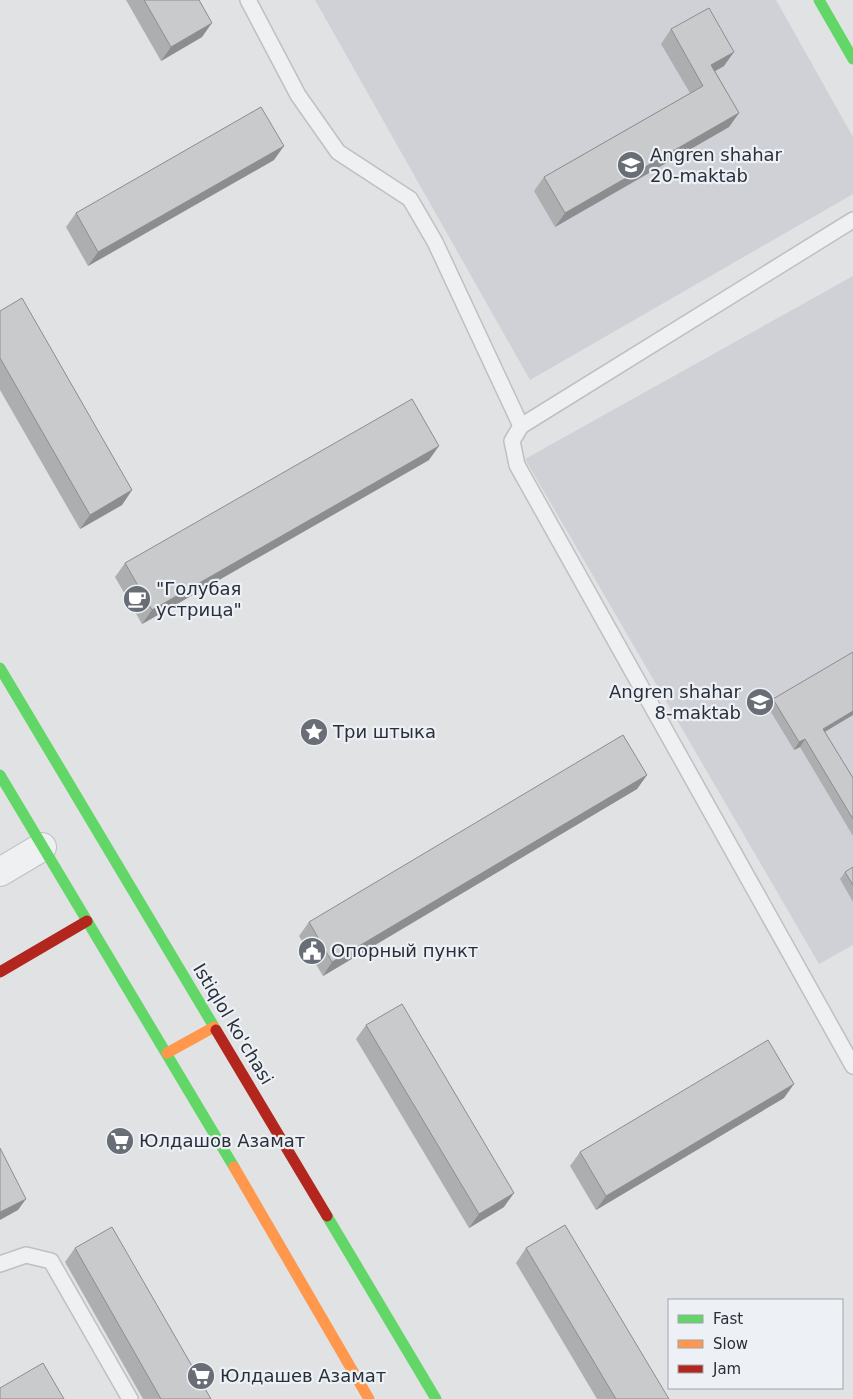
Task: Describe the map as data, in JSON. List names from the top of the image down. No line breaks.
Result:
{"streets":{"main road":["Istiqlol ko'chasi"]},"places":{"school or university":["Angren shahar 20-maktab","Angren shahar 8-maktab"],"cafe":["\"Голубая устрица\""],"place":["Три штыка"],"public building":["Опорный пункт"],"supermarket":["Юлдашов Азамат","Юлдашев Азамат"]},"legend":["Fast","Slow","Jam"]}
